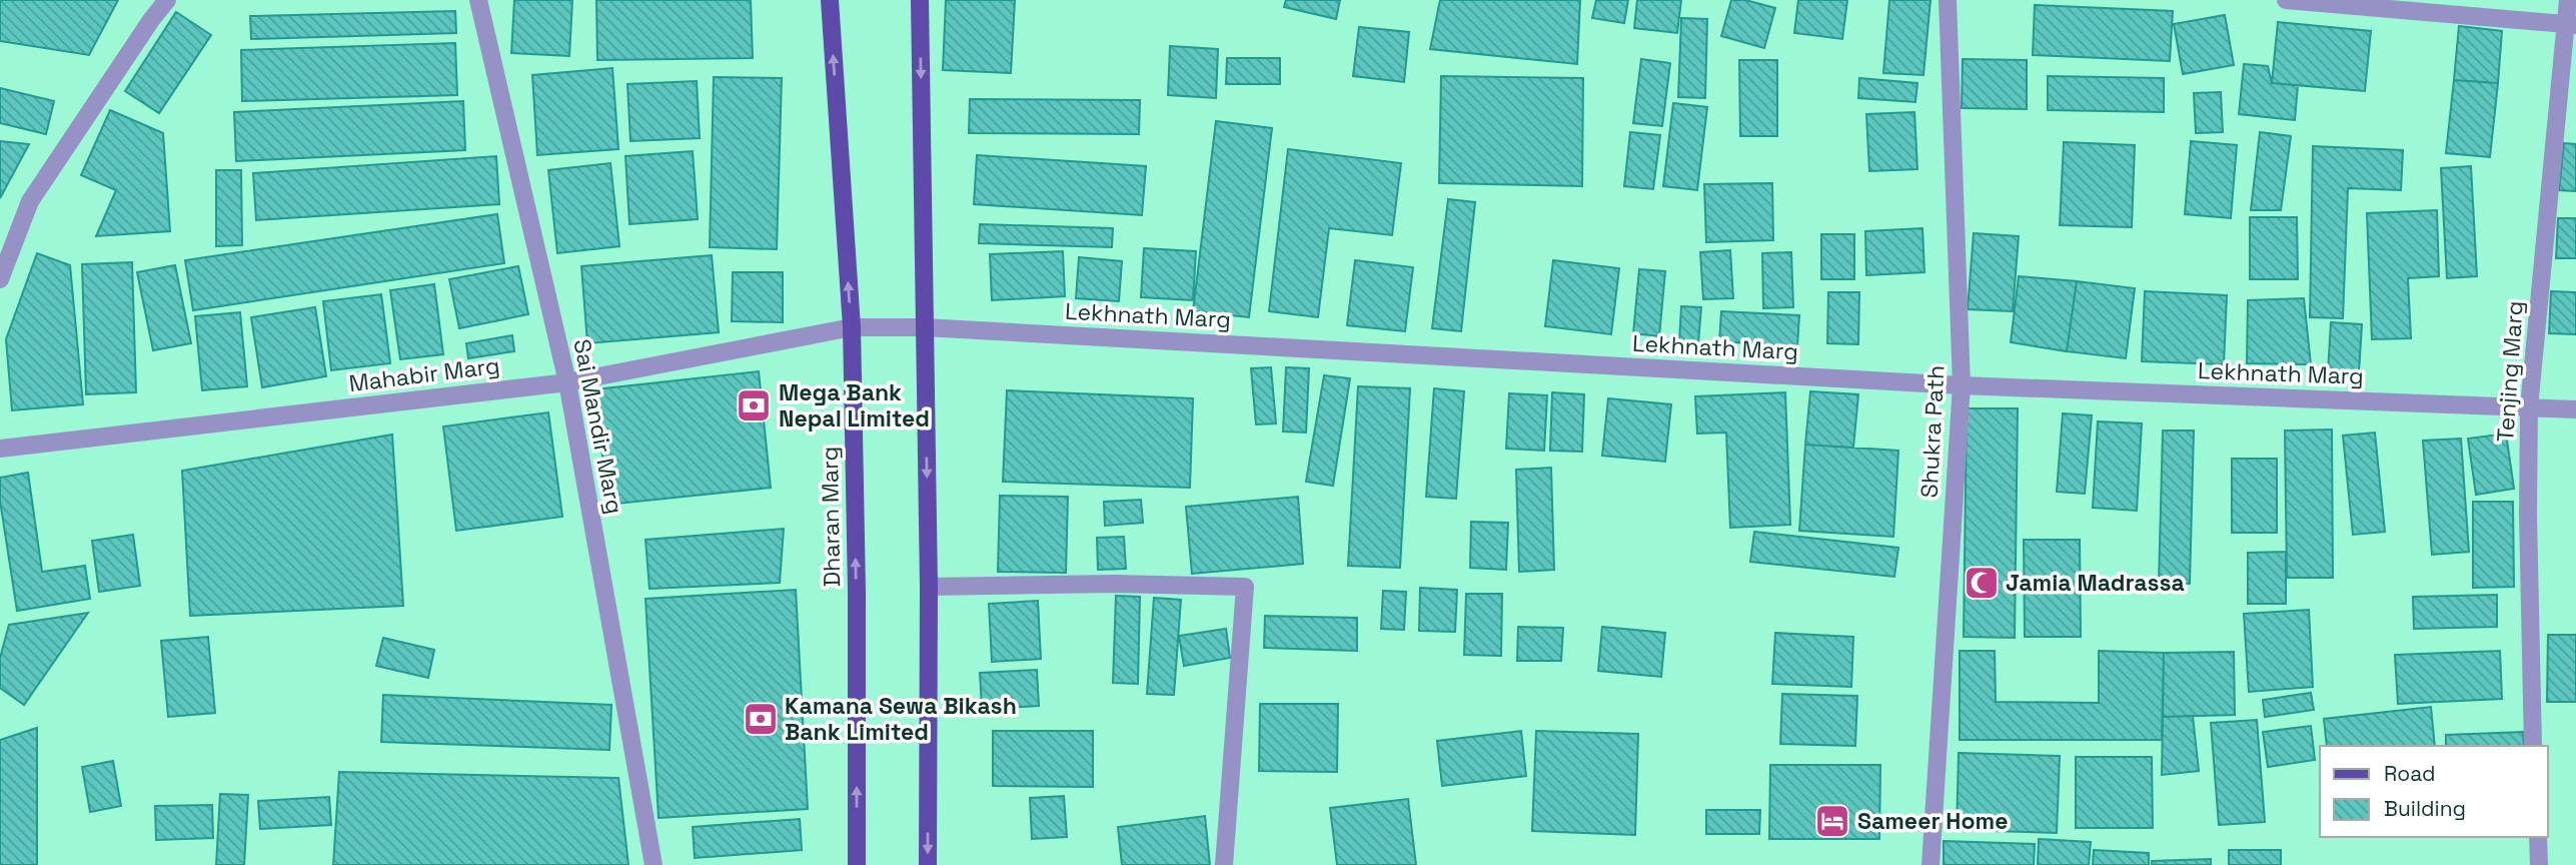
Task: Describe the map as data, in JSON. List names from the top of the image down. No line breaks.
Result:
{"streets":{"main road":["Dharan Marg"],"street":["Lekhnath Marg","Tenjing Marg","Mahabir Marg","Sai Mandir Marg","Shukra Path"]},"crossings":[["Lekhnath Marg","Tenjing Marg"],["Lekhnath Marg","Mahabir Marg"],["Lekhnath Marg","Shukra Path"],["Lekhnath Marg","Dharan Marg"],["Mahabir Marg","Sai Mandir Marg"],["Mahabir Marg","Dharan Marg"]],"places":{"bank":["Mega Bank Nepal Limited","Kamana Sewa Bikash Bank Limited"],"mosque":["Jamia Madrassa"],"hotel":["Sameer Home"]},"legend":["Road","Building"]}
